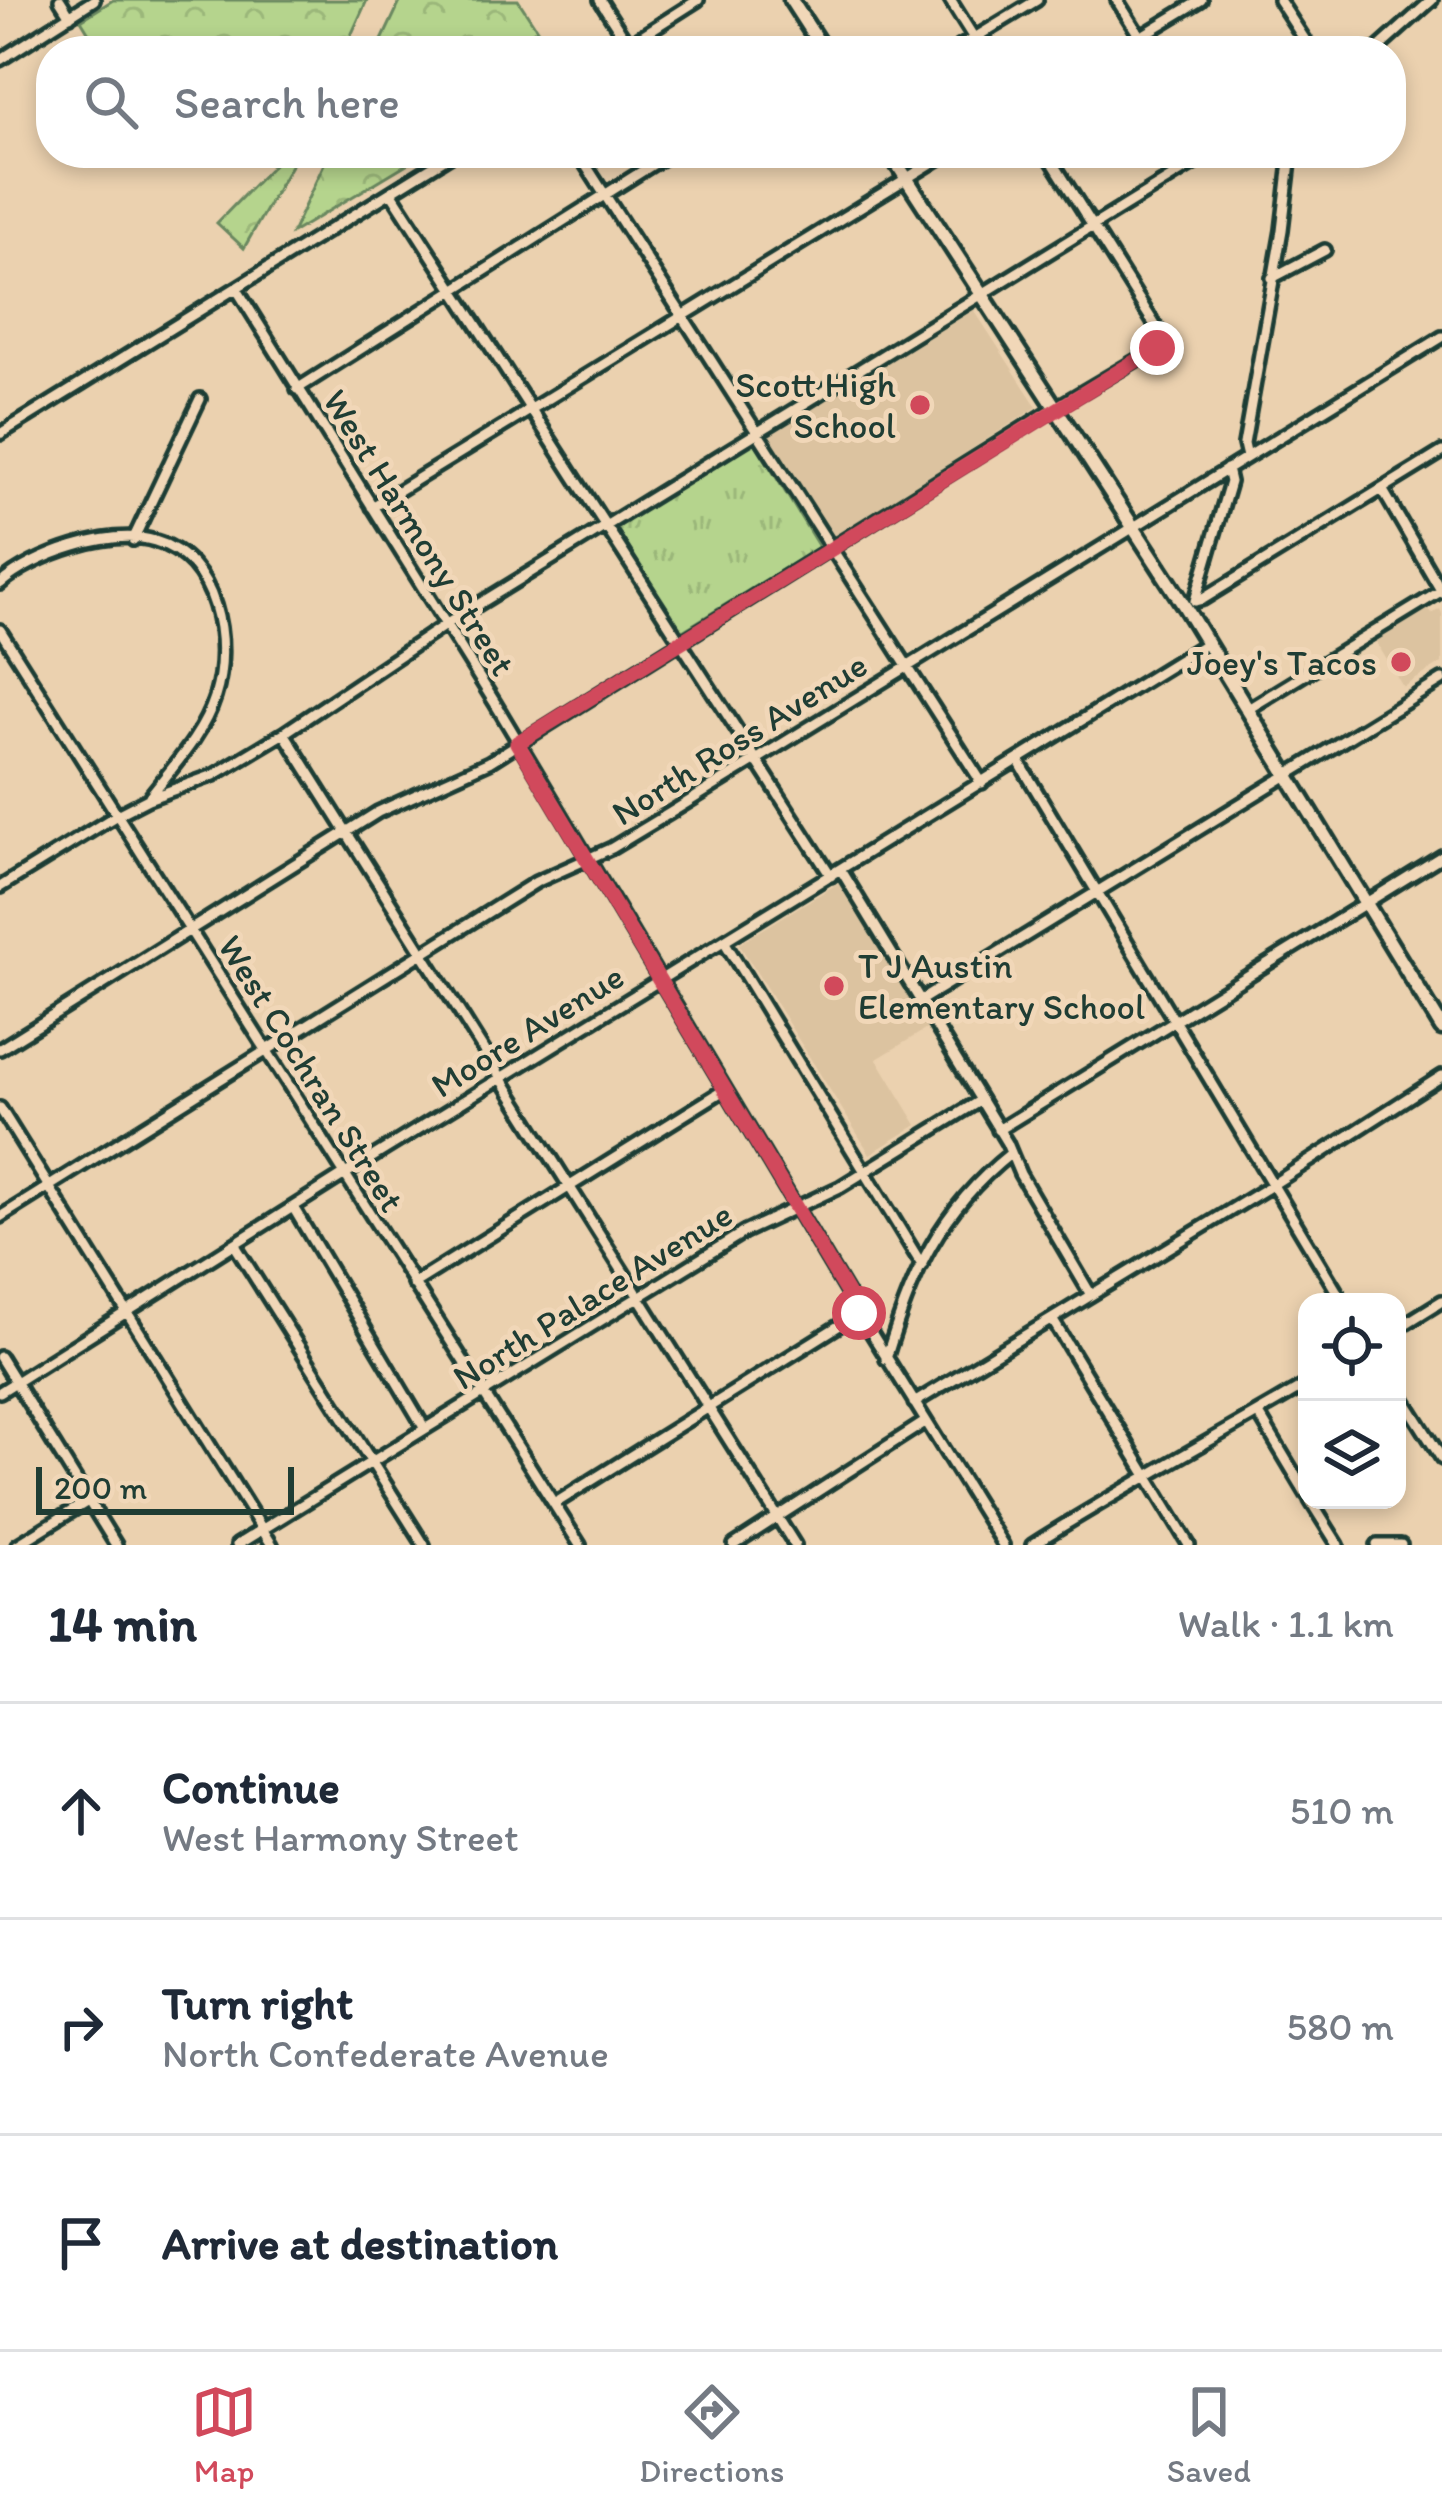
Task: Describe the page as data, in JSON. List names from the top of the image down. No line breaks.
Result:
{"streets":{"street":["West Harmony Street","North Ross Avenue","Moore Avenue","West Cochran Street","North Palace Avenue"]},"crossings":[["West Harmony Street","North Ross Avenue"],["West Harmony Street","Moore Avenue"],["West Harmony Street","North Palace Avenue"],["North Ross Avenue","West Cochran Street"],["Moore Avenue","West Cochran Street"],["West Cochran Street","North Palace Avenue"]],"places":["Scott High School","Joey's Tacos","T J Austin Elementary School"],"scale_bar":"200 m","page":{"search":"Search here","scale":"200 m","heading":["14 min","Walk · 1.1 km"],"list":[["Continue","West Harmony Street","510 m"],["Turn right","North Confederate Avenue","580 m"],"Arrive at destination"],"nav":["Map","Directions","Saved"]}}
